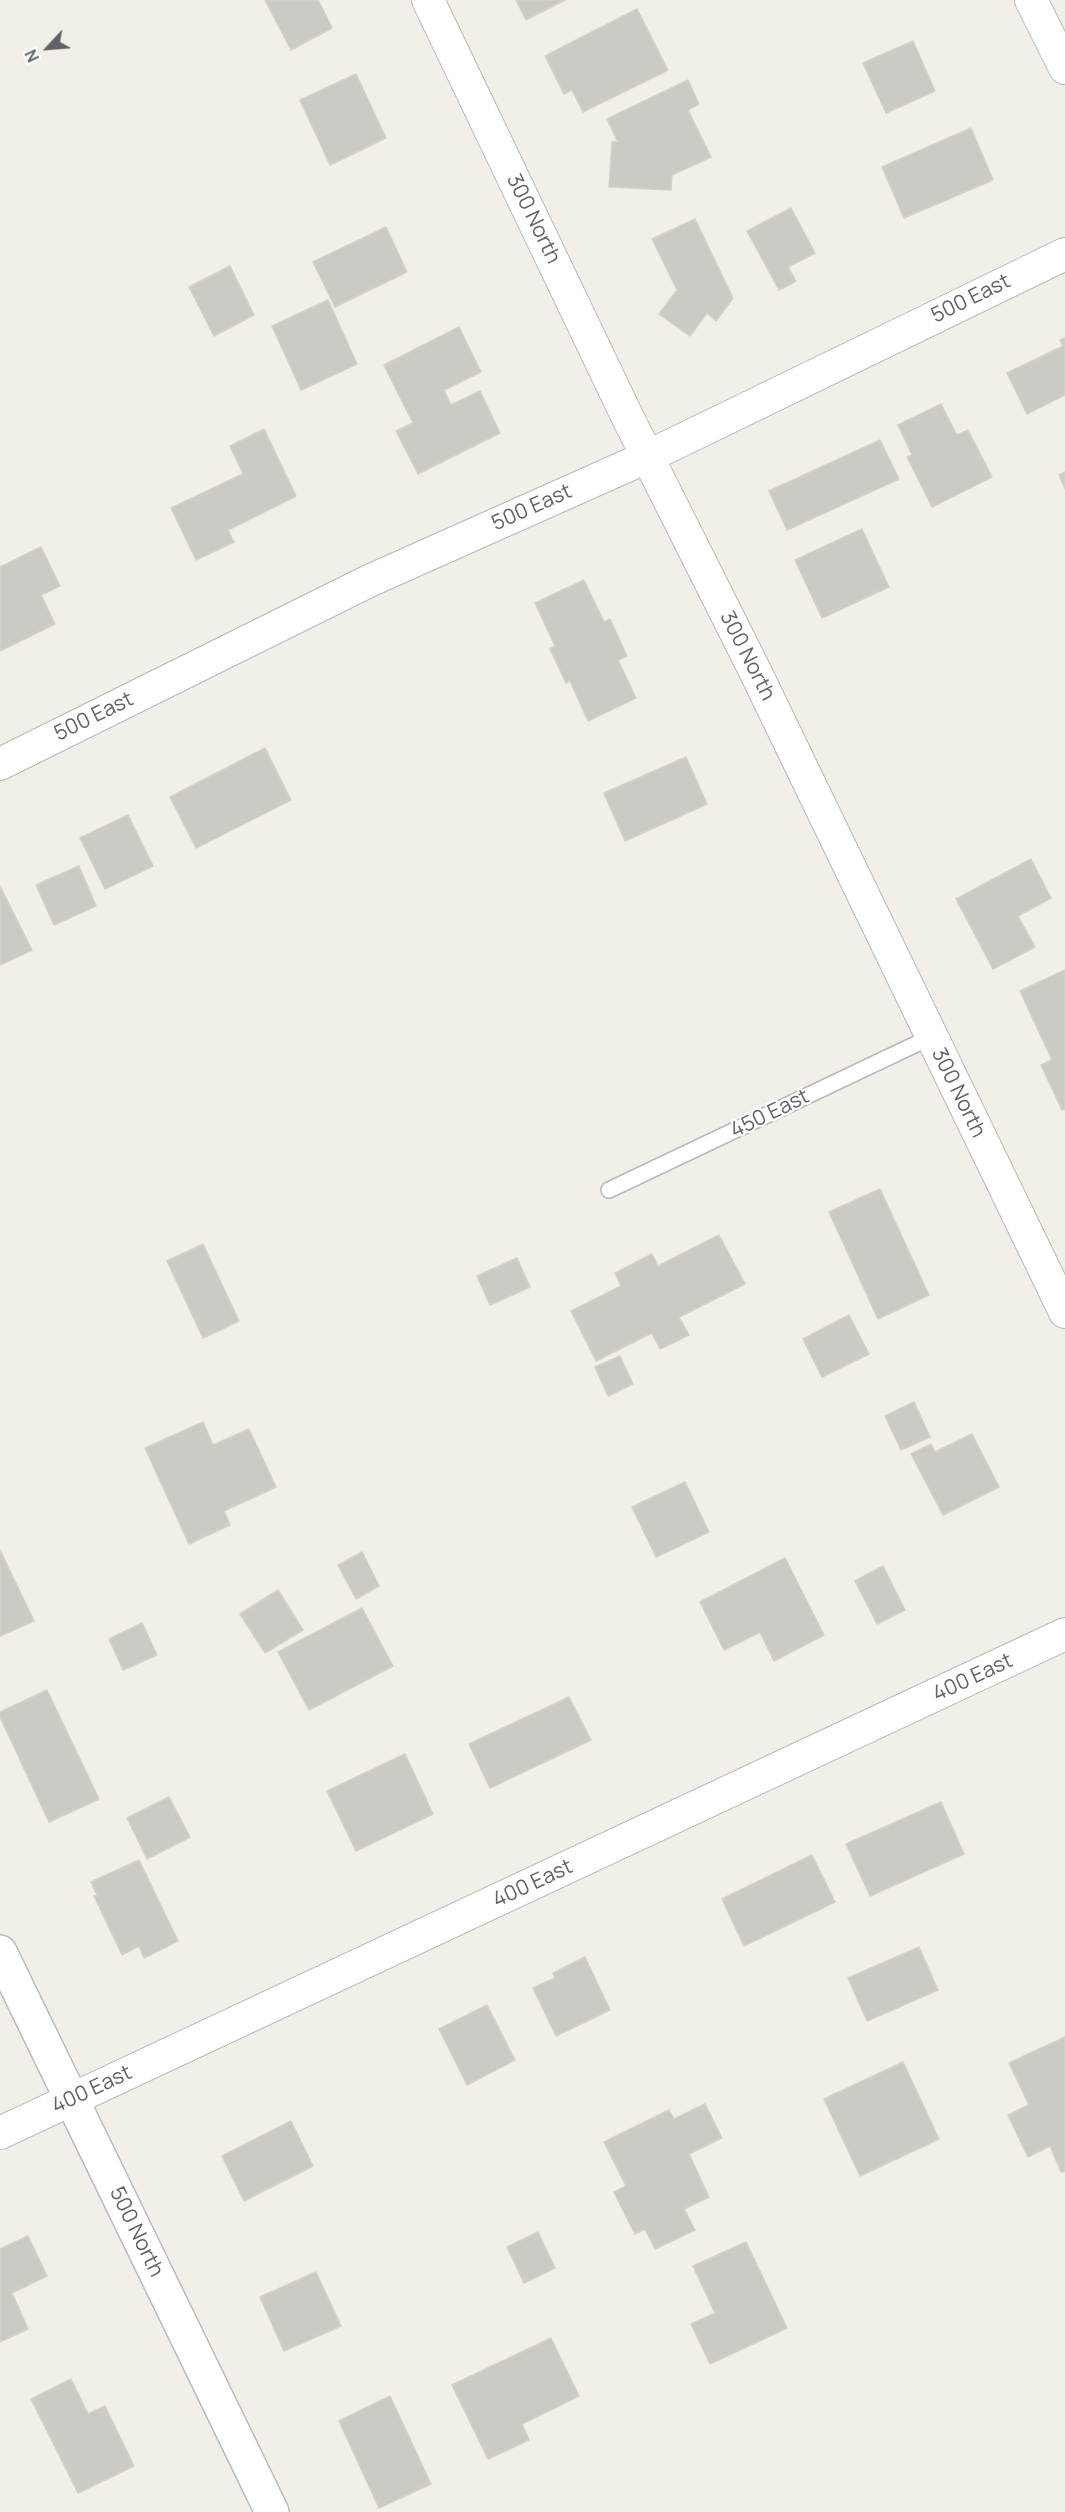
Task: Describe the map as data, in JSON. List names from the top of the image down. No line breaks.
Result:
{"streets":{"street":["300 North","500 East","400 East","500 North"],"lane":["450 East"]},"crossings":[["300 North","500 East"],["300 North","450 East"],["400 East","500 North"]],"north":"bottom left"}
